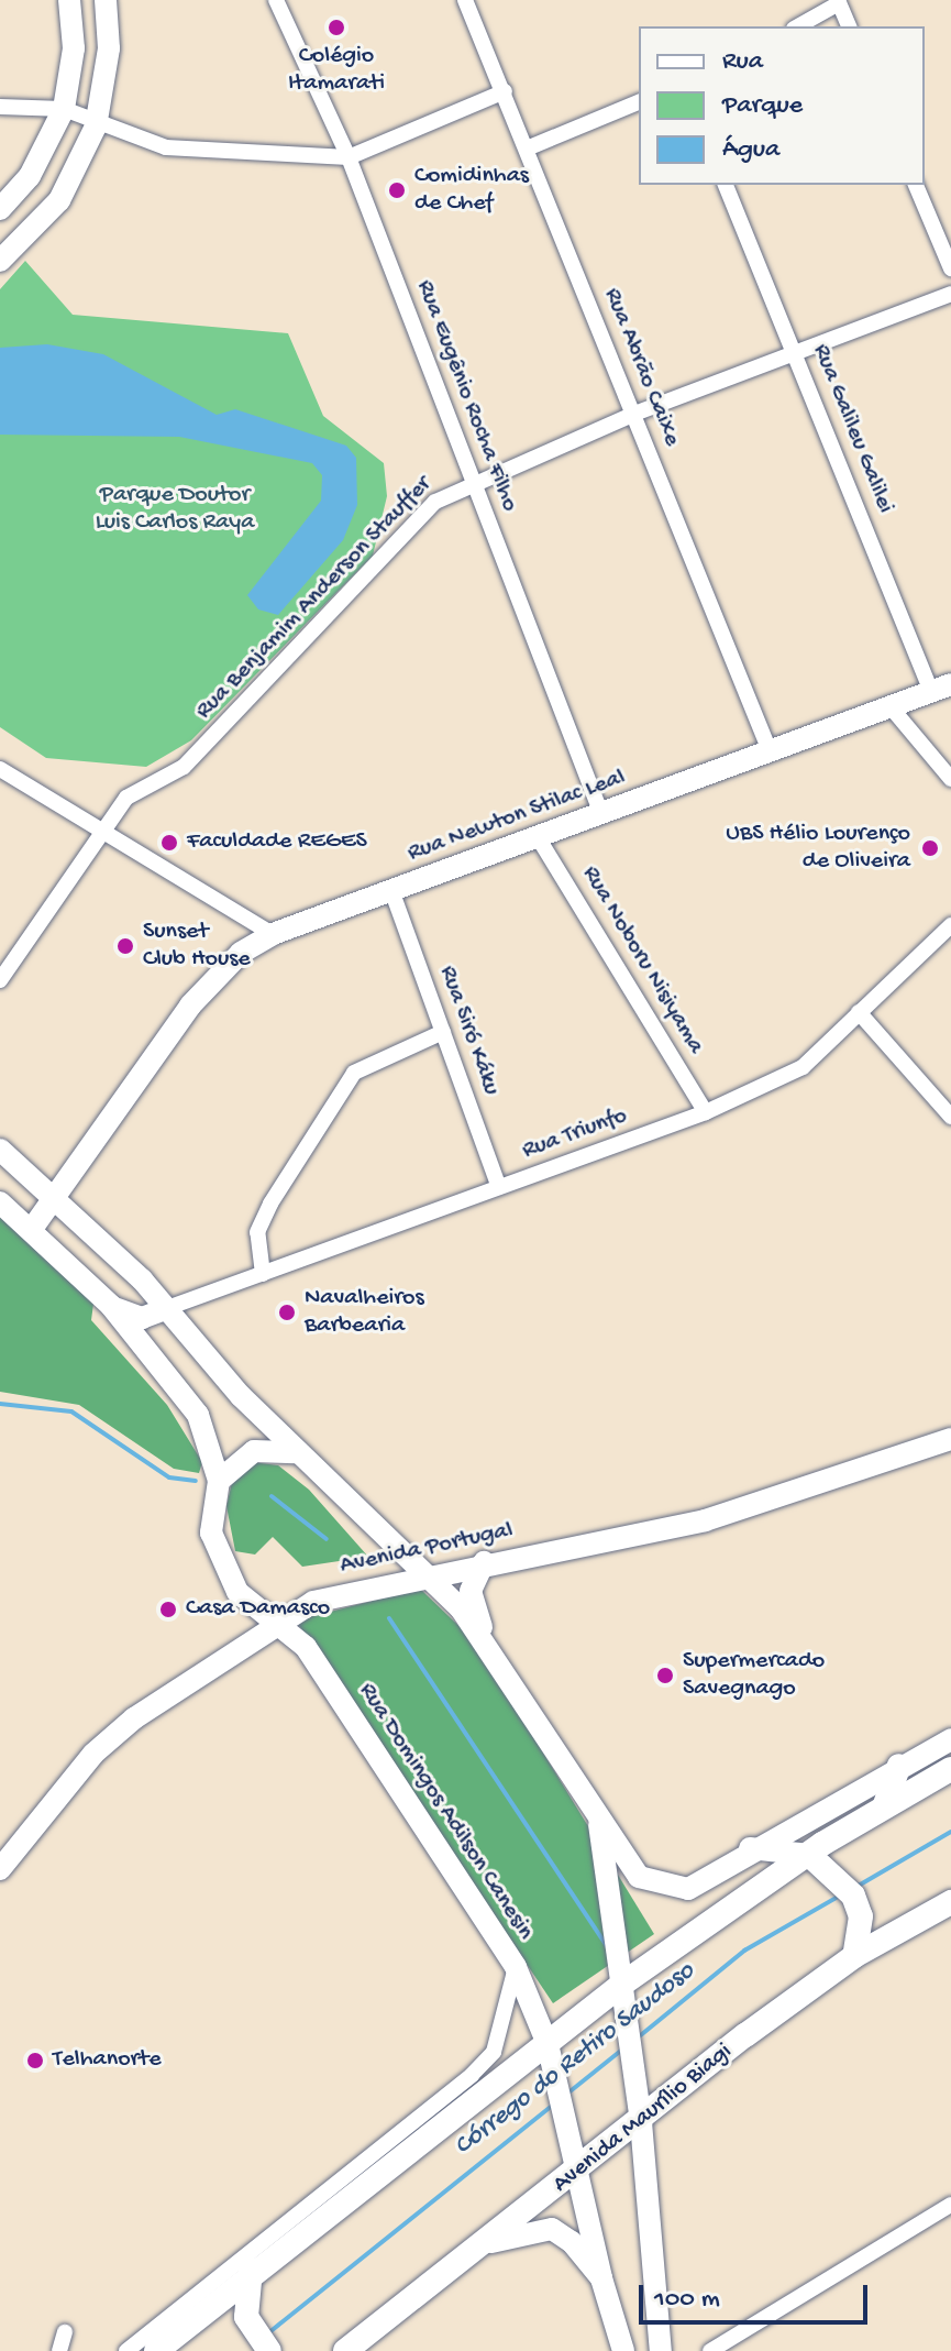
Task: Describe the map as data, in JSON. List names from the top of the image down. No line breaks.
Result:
{"streets":{"main road":["Rua Newton Stilac Leal","Avenida Portugal","Rua Domingos Adilson Canesin","Avenida Maurílio Biagi"],"street":["Rua Abrão Caixe","Rua Eugênio Rocha Filho","Rua Galileu Galilei","Rua Benjamim Anderson Stauffer","Rua Noboru Nisiyama","Rua Siró Káku","Rua Triunfo"]},"crossings":[["Rua Abrão Caixe","Rua Benjamim Anderson Stauffer"],["Rua Abrão Caixe","Rua Newton Stilac Leal"],["Rua Eugênio Rocha Filho","Rua Benjamim Anderson Stauffer"],["Rua Eugênio Rocha Filho","Rua Newton Stilac Leal"],["Rua Galileu Galilei","Rua Benjamim Anderson Stauffer"],["Rua Galileu Galilei","Rua Newton Stilac Leal"],["Rua Newton Stilac Leal","Rua Noboru Nisiyama"],["Rua Newton Stilac Leal","Rua Siró Káku"],["Rua Noboru Nisiyama","Rua Triunfo"],["Rua Siró Káku","Rua Triunfo"],["Avenida Portugal","Rua Domingos Adilson Canesin"],["Rua Domingos Adilson Canesin","Avenida Maurílio Biagi"]],"water":["Córrego do Retiro Saudoso"],"parks":["Parque Doutor Luis Carlos Raya"],"places":["Colégio Itamarati","Comidinhas de Chef","Faculdade REGES","UBS Hélio Lourenço de Oliveira","Sunset Club House","Navalheiros Barbearia","Casa Damasco","Supermercado Savegnago","Telhanorte"],"legend":["Rua","Parque","Água"],"scale_bar":"100 m"}
